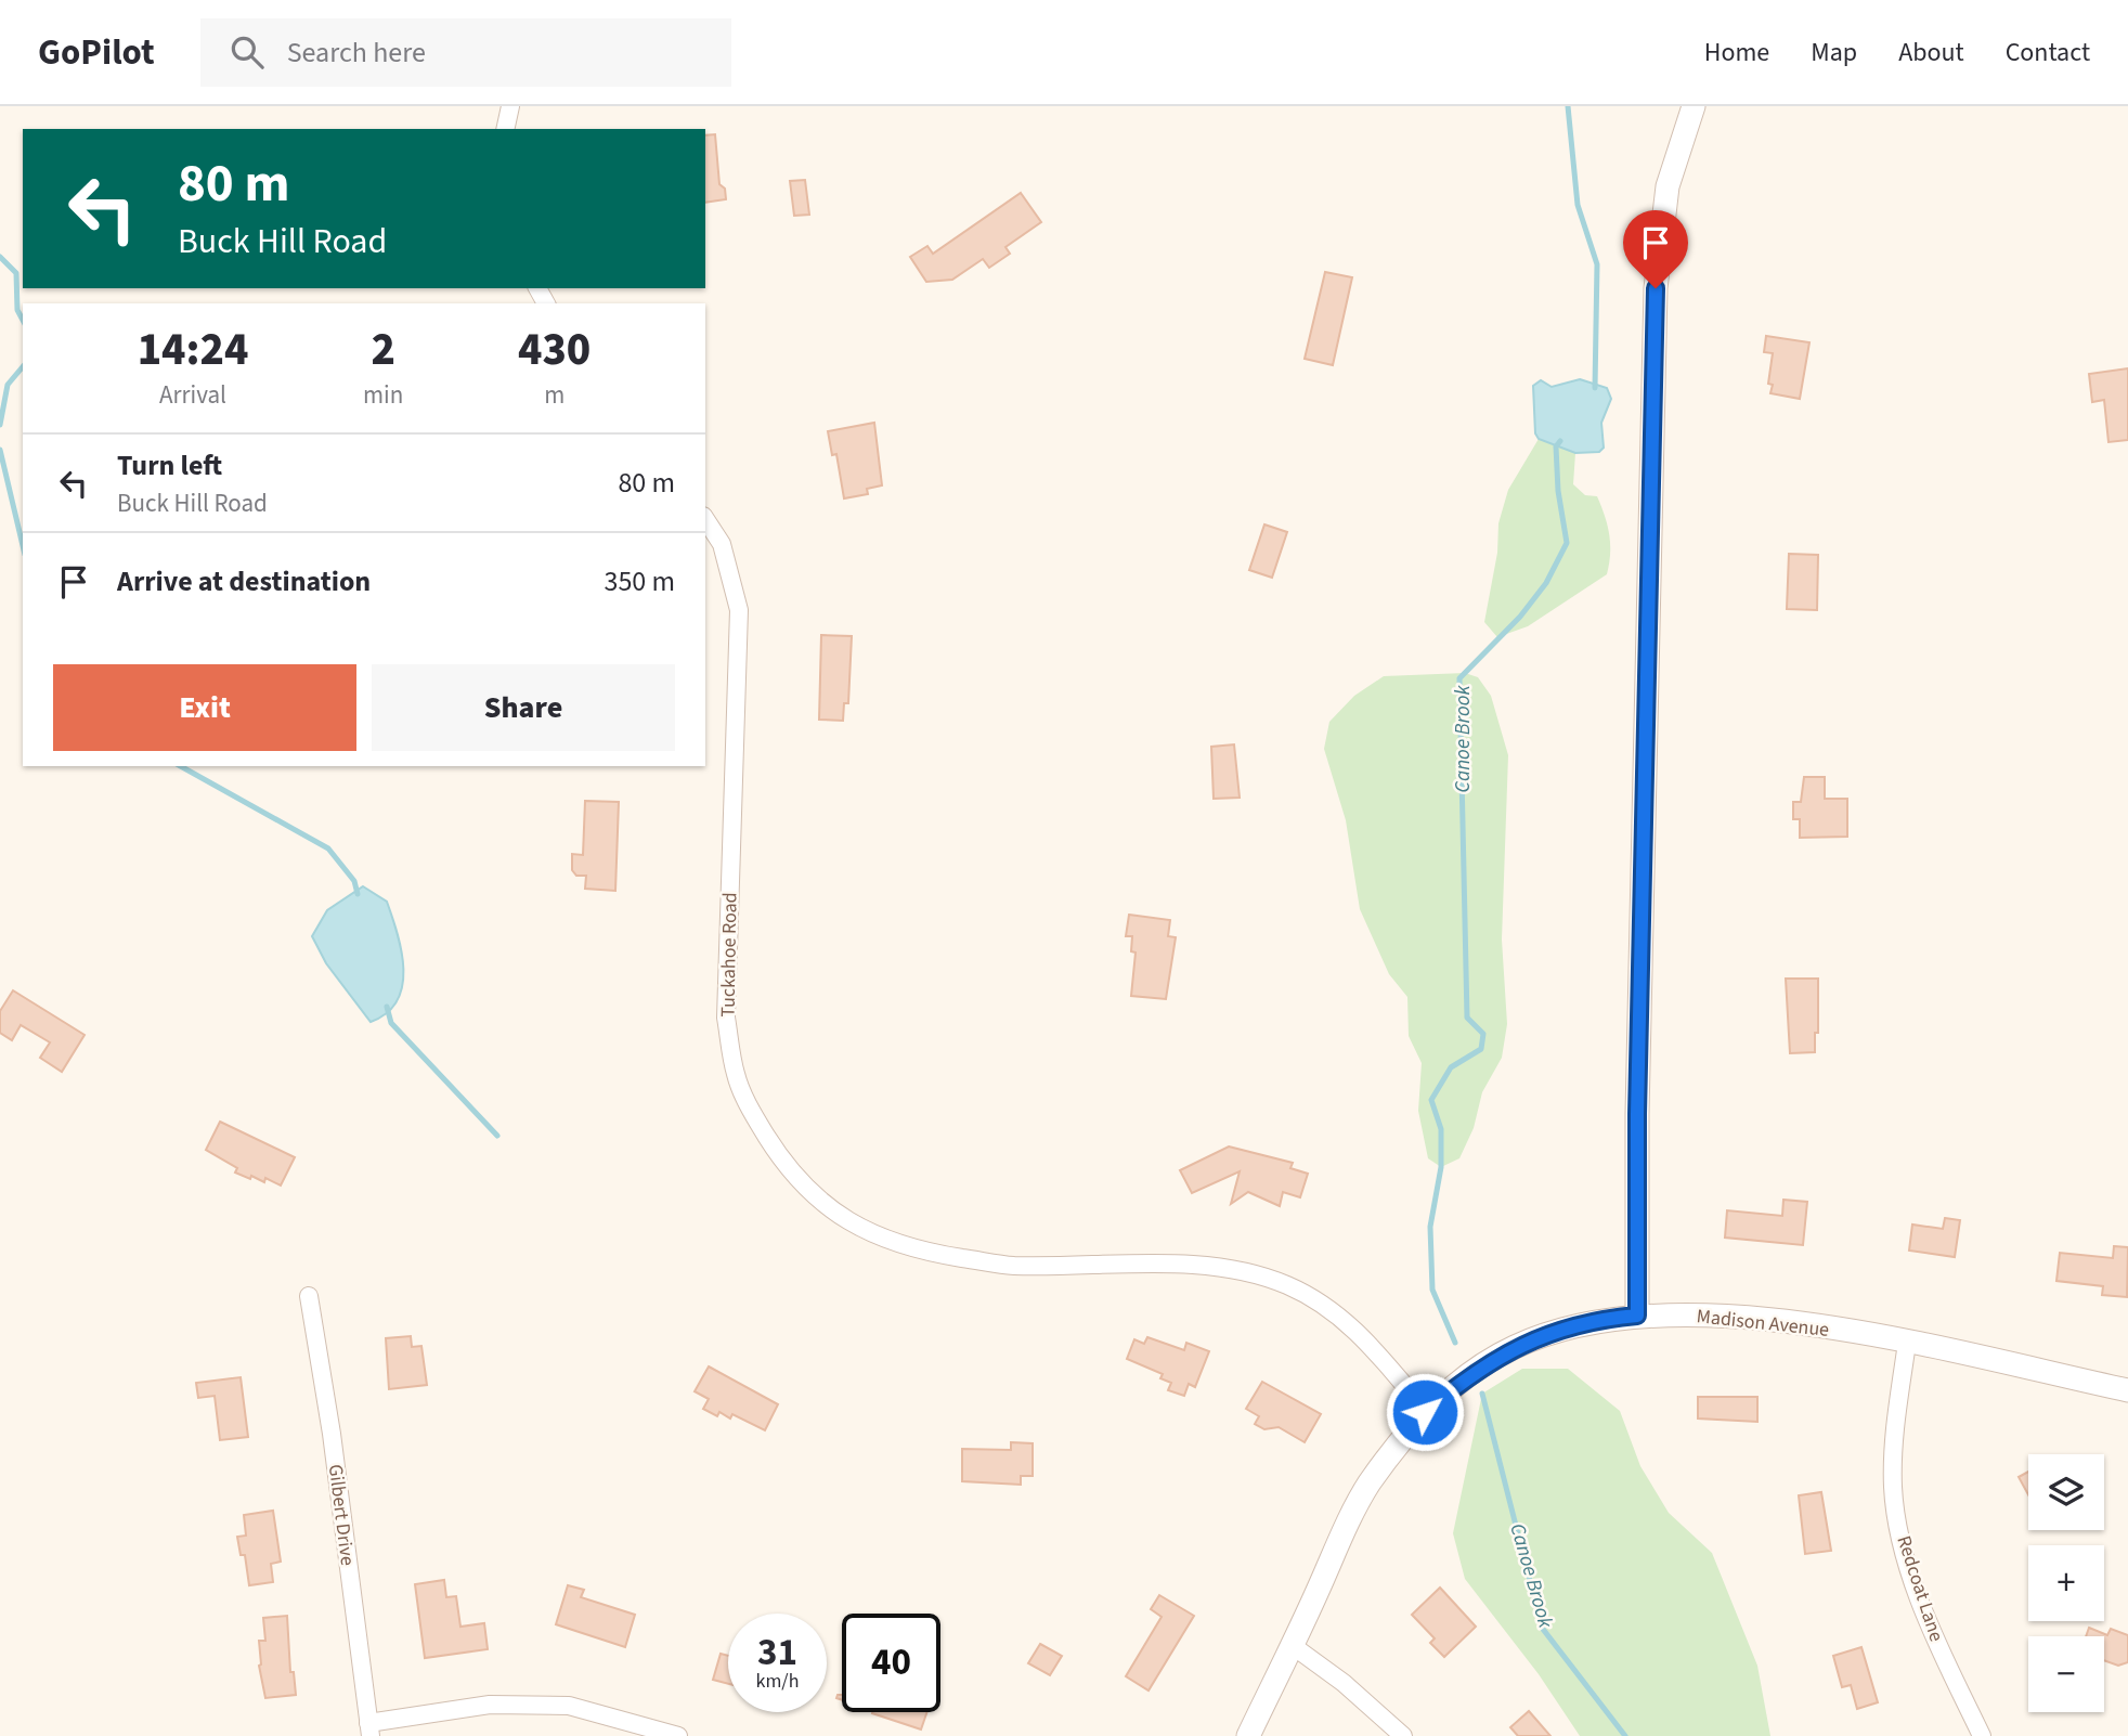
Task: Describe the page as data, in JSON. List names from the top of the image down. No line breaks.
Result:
{"streets":{"street":["Tuckahoe Road","Madison Avenue","Gilbert Drive","Redcoat Lane"]},"crossings":[["Tuckahoe Road","Madison Avenue"],["Madison Avenue","Redcoat Lane"]],"water":["Canoe Brook"],"page":{"header":"GoPilot","search":"Search here","nav":["Home","Map","About","Contact"],"turn":["80 m","Buck Hill Road"],"eta":["14:24","Arrival","2","min","430","m"],"list":[{"name":"Turn left","note":"Buck Hill Road","value":"80 m"},{"name":"Arrive at destination","value":"350 m"}],"buttons":["Exit","Share"],"map_buttons":["+","−"],"speed":"31 km/h","limit":"40"}}
